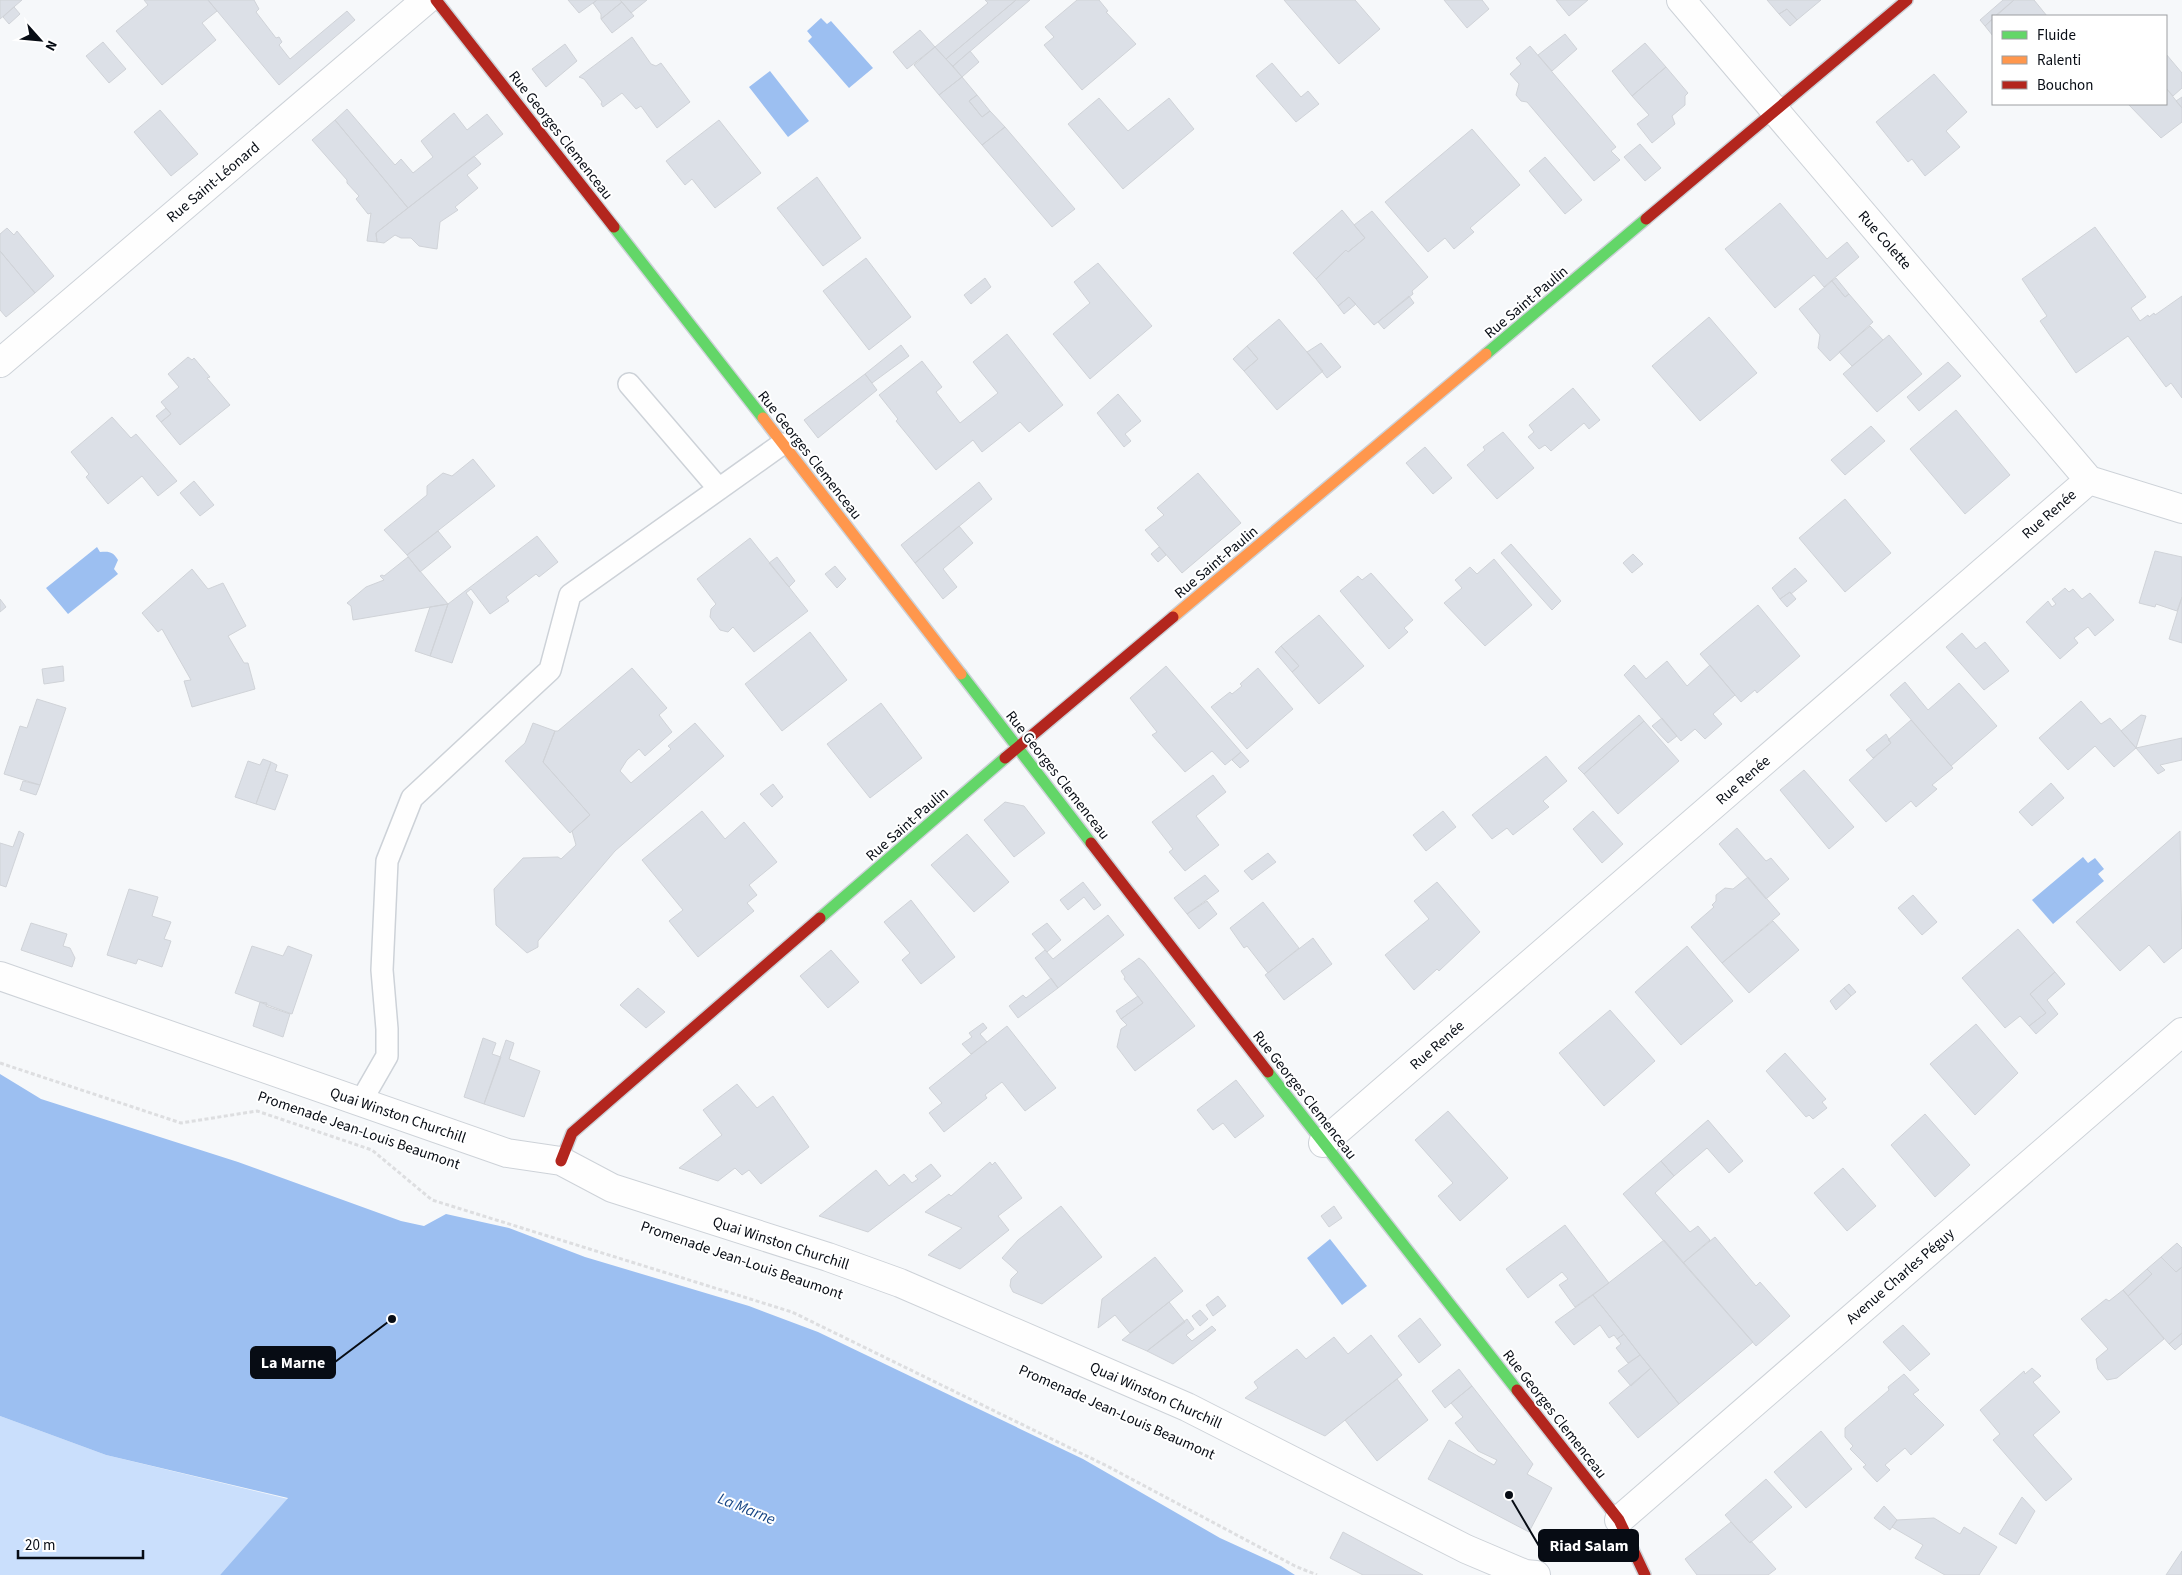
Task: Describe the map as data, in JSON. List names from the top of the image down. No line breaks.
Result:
{"streets":{"street":["Rue Georges Clemenceau","Rue Saint-Léonard","Rue Colette","Rue Saint-Paulin","Rue Renée","Quai Winston Churchill","Avenue Charles Péguy"]},"crossings":[["Rue Georges Clemenceau","Rue Saint-Paulin"],["Rue Georges Clemenceau","Rue Renée"],["Rue Georges Clemenceau","Avenue Charles Péguy"],["Rue Colette","Rue Saint-Paulin"],["Rue Colette","Rue Renée"],["Rue Saint-Paulin","Quai Winston Churchill"]],"water":["La Marne"],"places":["La Marne","Riad Salam"],"legend":["Fluide","Ralenti","Bouchon"],"scale_bar":"20 m","north":"bottom right"}
